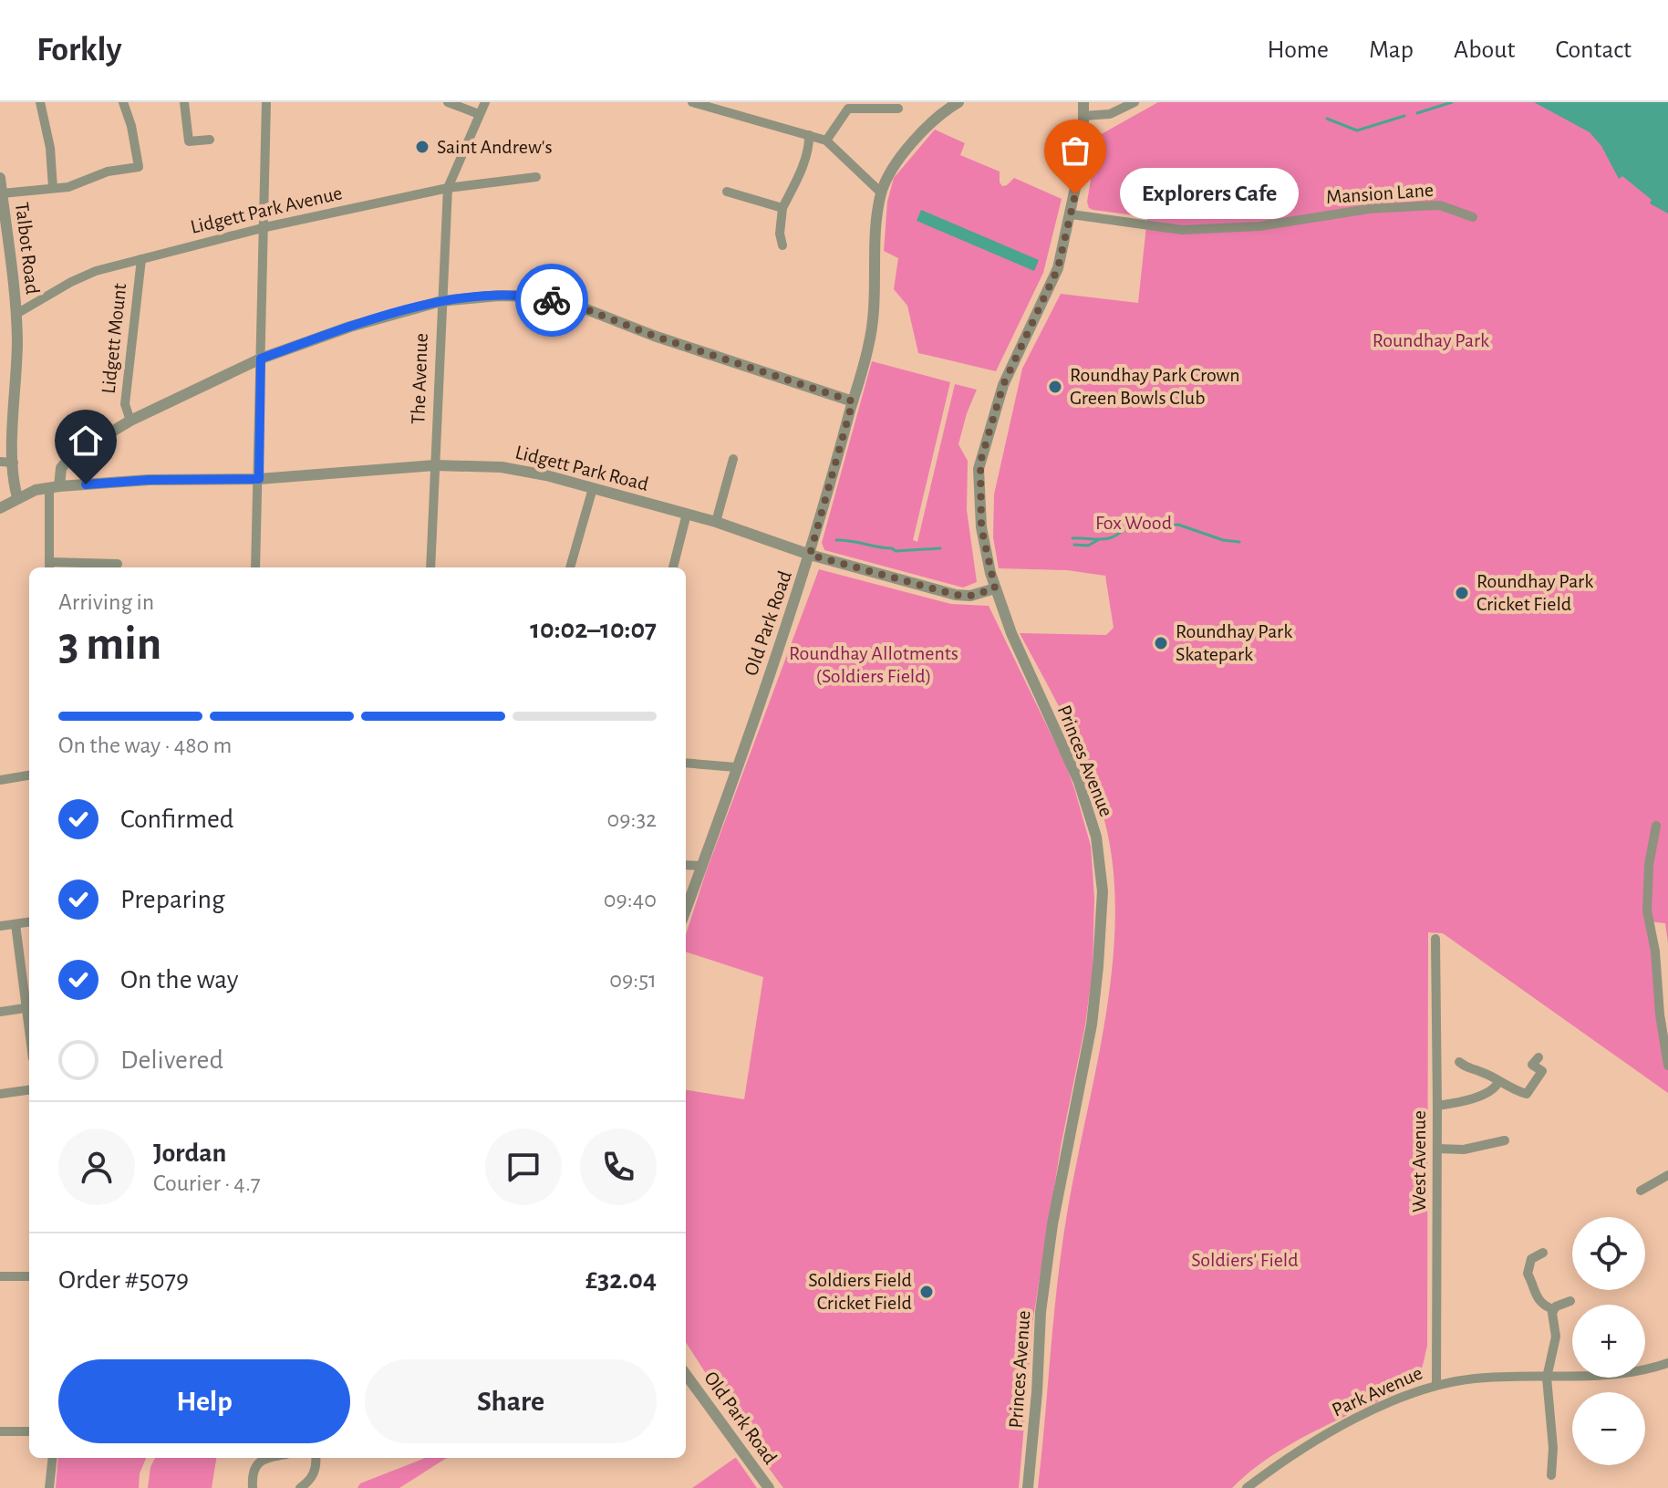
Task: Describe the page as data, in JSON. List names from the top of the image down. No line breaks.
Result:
{"streets":{"street":["Mansion Lane","Lidgett Park Avenue","Talbot Road","Lidgett Mount","The Avenue","Lidgett Park Road","Old Park Road","Princes Avenue","West Avenue","Park Avenue"]},"crossings":[["Mansion Lane","Princes Avenue"],["Lidgett Park Avenue","Talbot Road"],["Lidgett Park Avenue","Lidgett Mount"],["Lidgett Park Avenue","The Avenue"],["Talbot Road","Lidgett Park Road"],["The Avenue","Lidgett Park Road"],["Lidgett Park Road","Old Park Road"],["Lidgett Park Road","Princes Avenue"],["West Avenue","Park Avenue"]],"parks":["Roundhay Park","Fox Wood","Roundhay Allotments (Soldiers Field)","Soldiers' Field"],"places":["Saint Andrew's","Explorers Cafe","Roundhay Park Crown Green Bowls Club","Roundhay Park Cricket Field","Roundhay Park Skatepark","Soldiers Field Cricket Field"],"page":{"header":"Forkly","nav":["Home","Map","About","Contact"],"bubble":"Explorers Cafe","heading":["3 min","Arriving in","10:02–10:07"],"panel":["Jordan","Courier · 4.7","Order #5079","£32.04"],"bar":"On the way · 480 m","list":[["Confirmed","09:32"],["Preparing","09:40"],["On the way","09:51"],"Delivered"],"map_buttons":["+","−"],"buttons":["Help","Share"]}}
